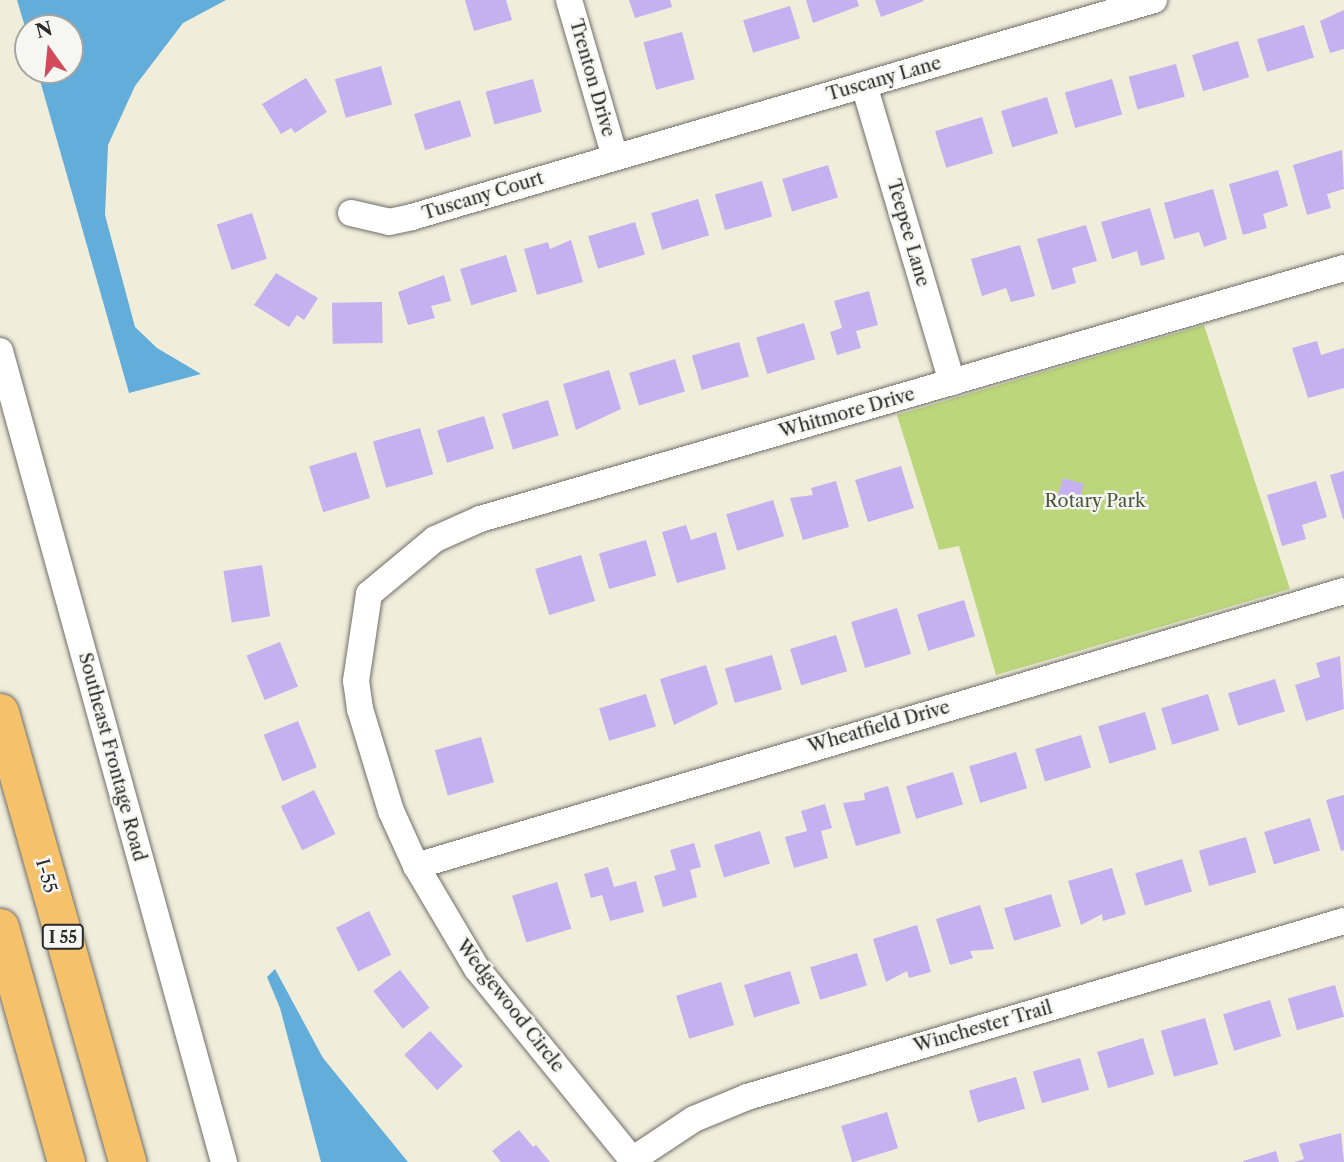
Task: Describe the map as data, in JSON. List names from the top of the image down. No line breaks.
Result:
{"streets":{"highway":["I-55","I 55"],"street":["Trenton Drive","Tuscany Lane","Tuscany Court","Teepee Lane","Whitmore Drive","Wheatfield Drive","Southeast Frontage Road","Wedgewood Circle","Winchester Trail"]},"crossings":[["Trenton Drive","Tuscany Lane"],["Trenton Drive","Tuscany Court"],["Tuscany Lane","Tuscany Court"],["Tuscany Lane","Teepee Lane"],["Teepee Lane","Whitmore Drive"],["Whitmore Drive","Wedgewood Circle"],["Wheatfield Drive","Wedgewood Circle"],["Wedgewood Circle","Winchester Trail"]],"parks":["Rotary Park"],"north":"top"}
